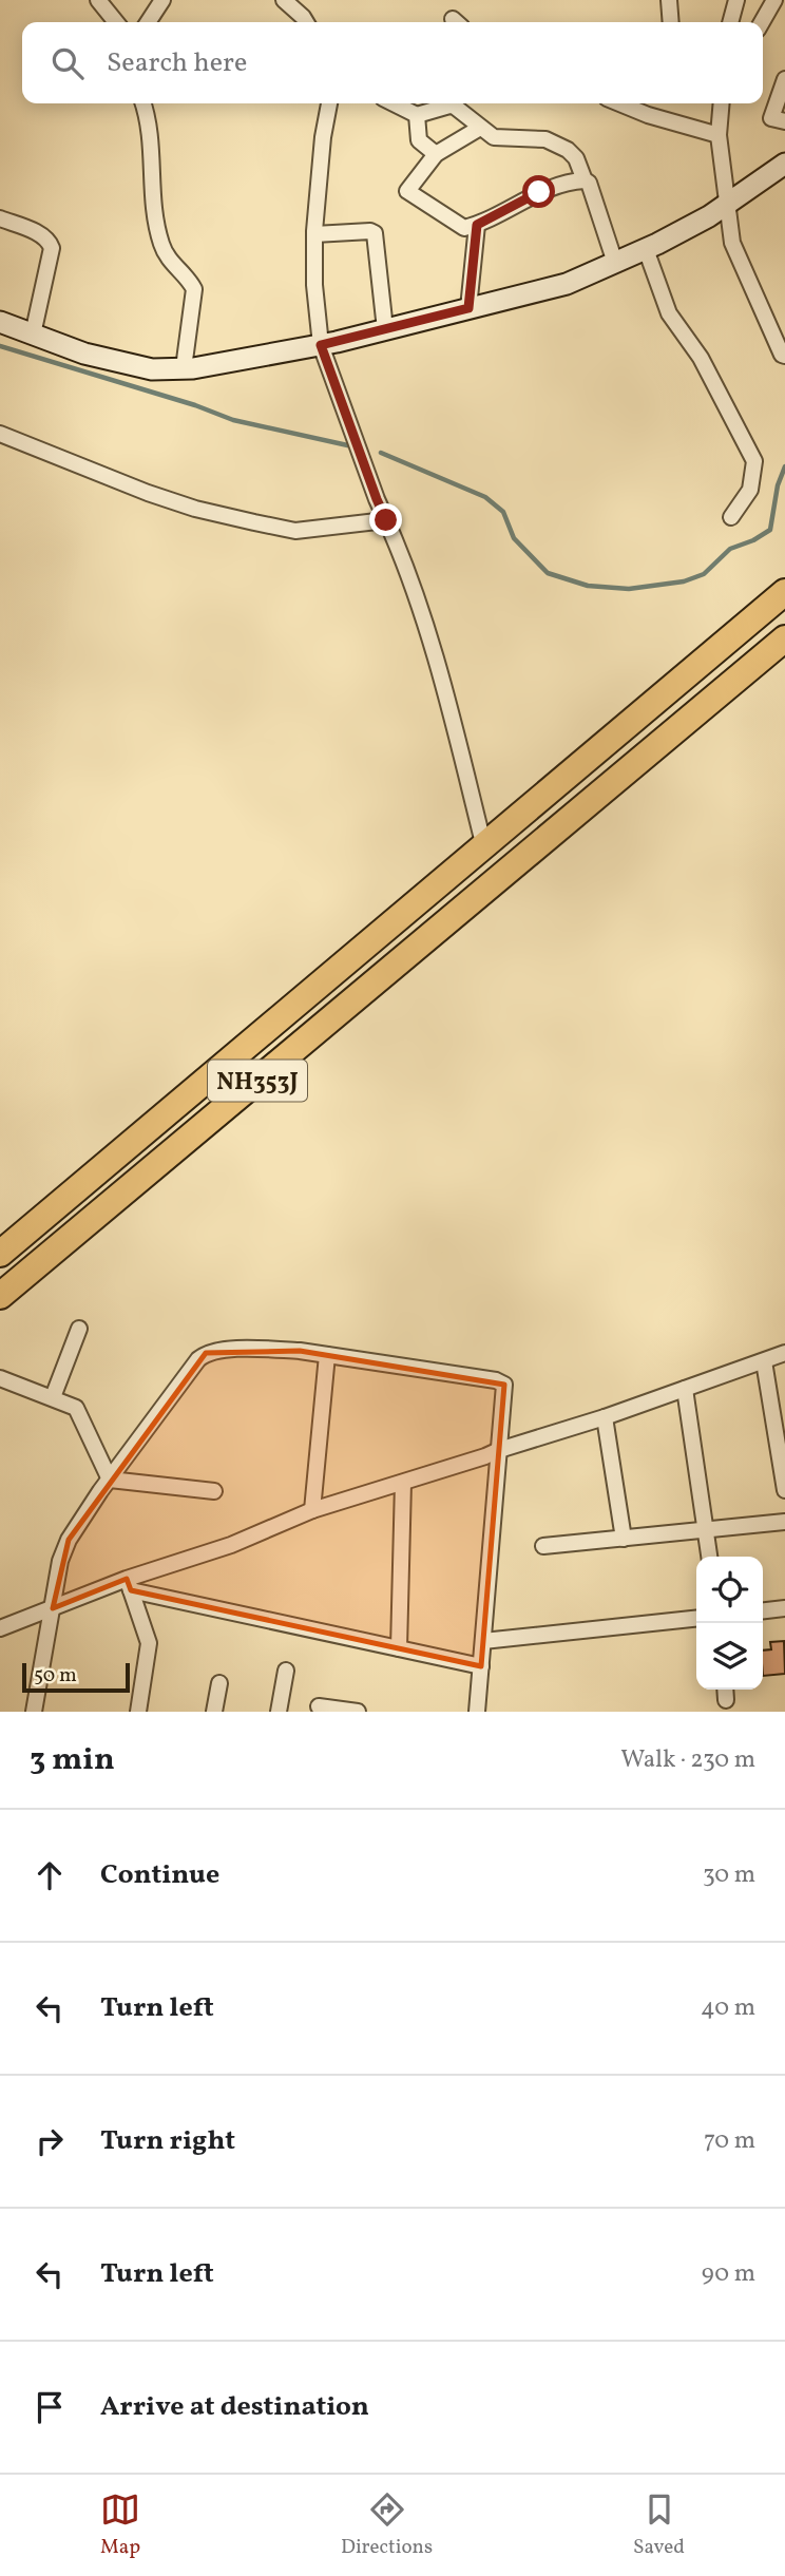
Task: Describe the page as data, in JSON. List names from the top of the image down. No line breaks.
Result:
{"streets":{"highway":["NH353J"]},"scale_bar":"50 m","page":{"search":"Search here","scale":"50 m","heading":["3 min","Walk · 230 m"],"list":[["Continue","30 m"],["Turn left","40 m"],["Turn right","70 m"],["Turn left","90 m"],"Arrive at destination"],"nav":["Map","Directions","Saved"]}}
